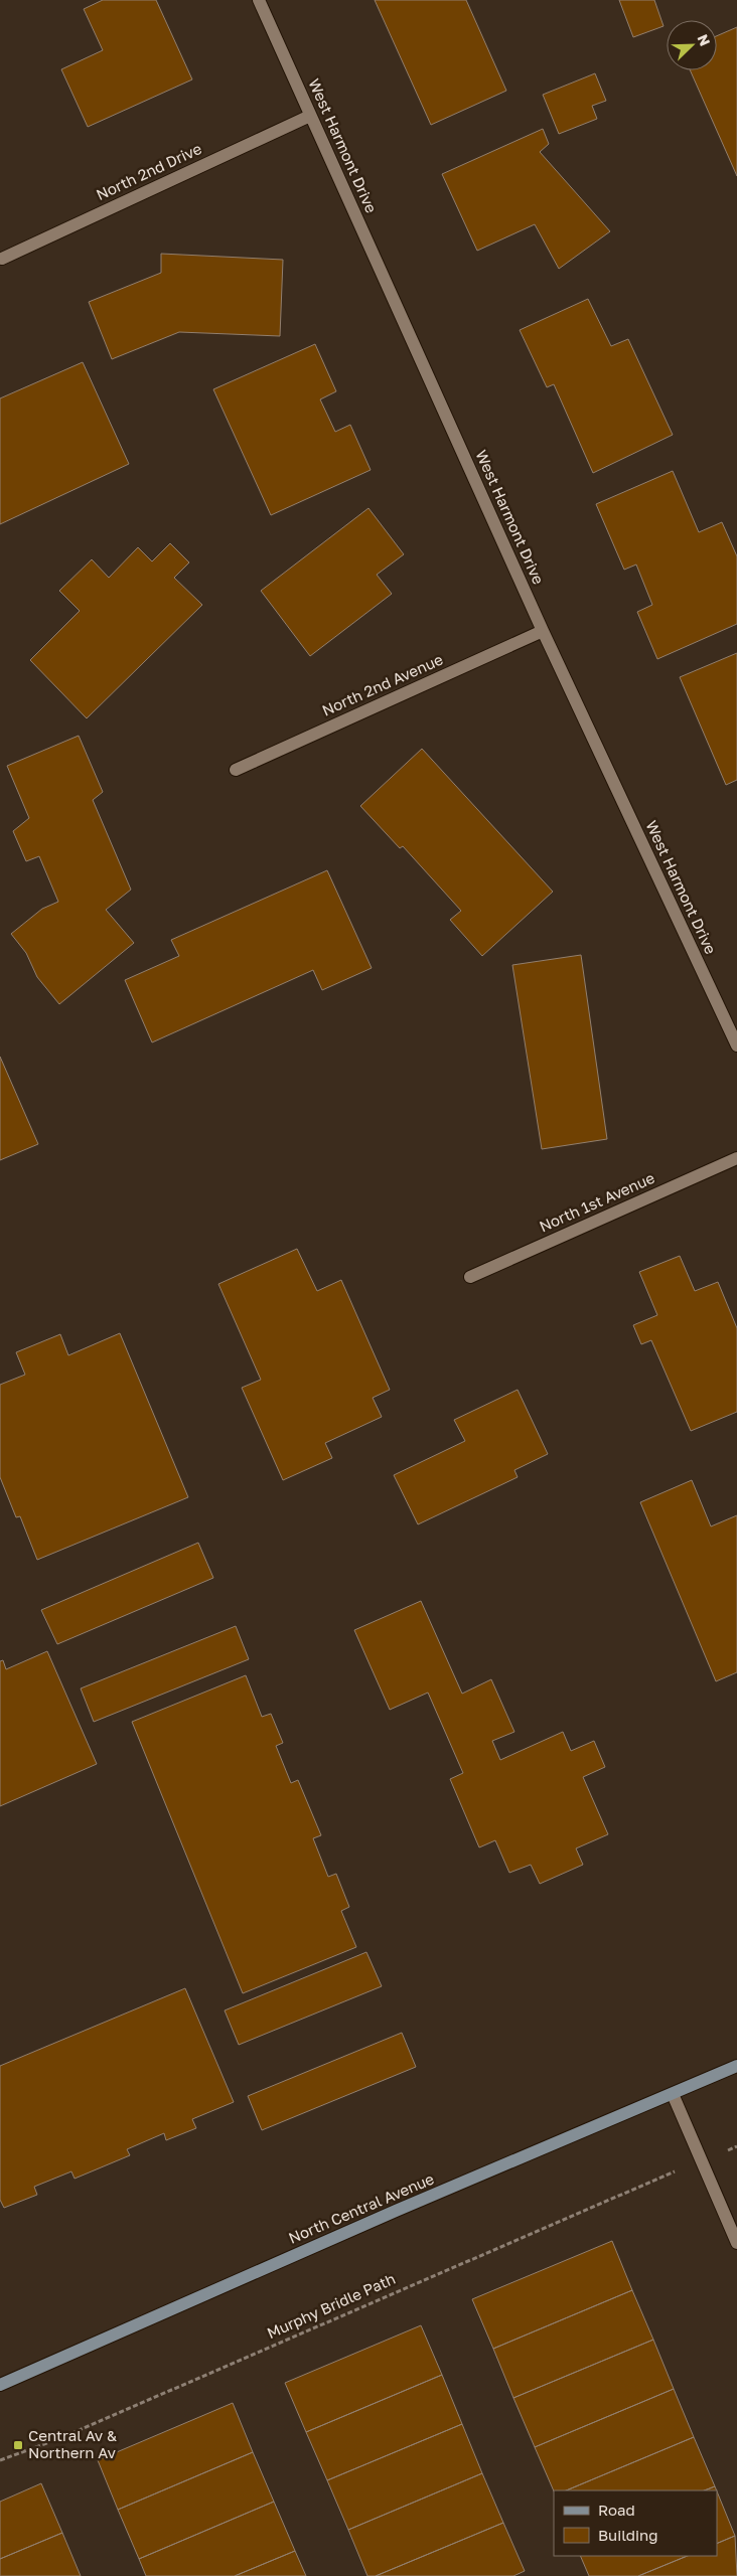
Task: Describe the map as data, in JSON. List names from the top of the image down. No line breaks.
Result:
{"streets":{"main road":["North Central Avenue"],"street":["West Harmont Drive","North 2nd Drive","North 2nd Avenue","North 1st Avenue"],"path":["Murphy Bridle Path"]},"crossings":[["West Harmont Drive","North 2nd Drive"],["West Harmont Drive","North 2nd Avenue"]],"places":{"transit":["Central Av & Northern Av"]},"legend":["Road","Building"],"north":"top right"}
